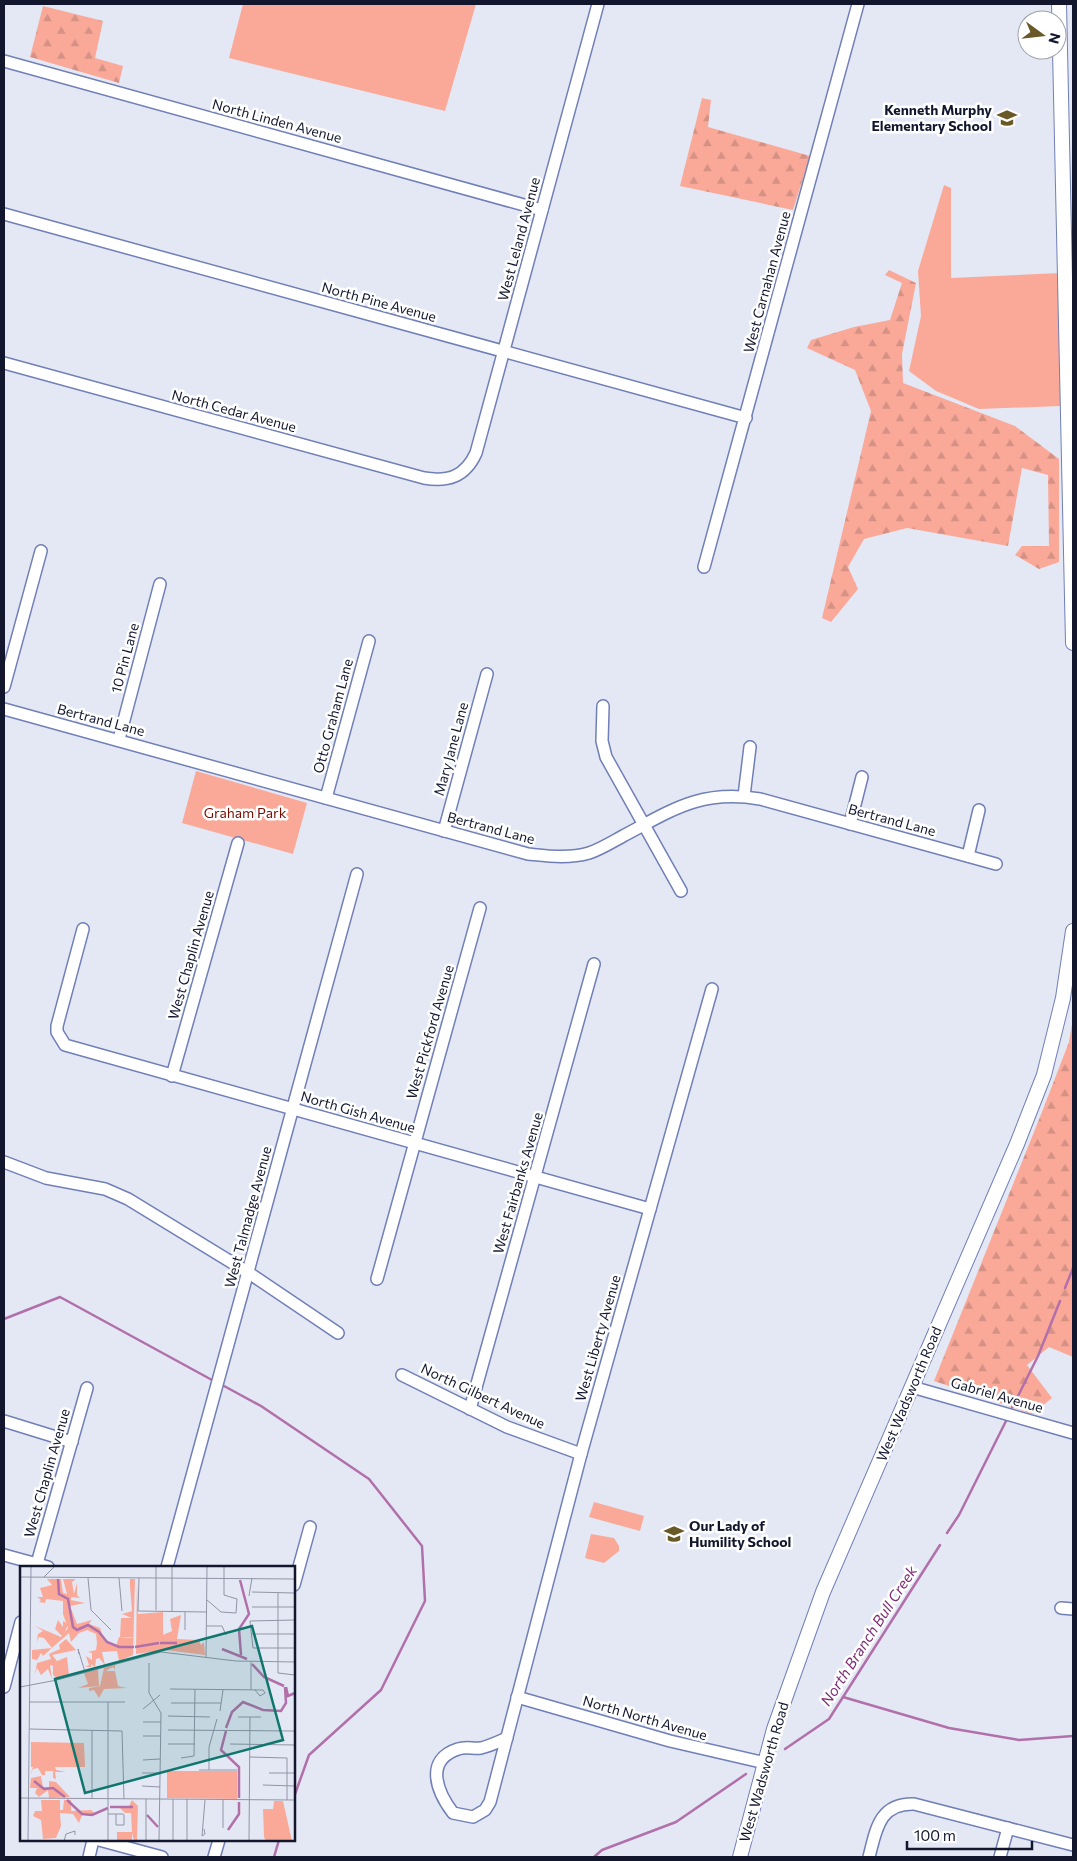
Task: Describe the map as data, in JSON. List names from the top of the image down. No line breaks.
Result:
{"streets":{"main road":["West Wadsworth Road"],"street":["North Linden Avenue","West Leland Avenue","West Carnahan Avenue","North Pine Avenue","North Cedar Avenue","10 Pin Lane","Otto Graham Lane","Bertrand Lane","Mary Jane Lane","West Chaplin Avenue","West Pickford Avenue","North Gish Avenue","West Fairbanks Avenue","West Talmadge Avenue","West Liberty Avenue","Gabriel Avenue","North Gilbert Avenue","North North Avenue"]},"crossings":[["North Linden Avenue","West Leland Avenue"],["West Leland Avenue","North Pine Avenue"],["West Leland Avenue","North Cedar Avenue"],["West Carnahan Avenue","North Pine Avenue"],["10 Pin Lane","Bertrand Lane"],["Otto Graham Lane","Bertrand Lane"],["Bertrand Lane","Mary Jane Lane"],["West Chaplin Avenue","North Gish Avenue"],["West Pickford Avenue","North Gish Avenue"],["North Gish Avenue","West Fairbanks Avenue"],["North Gish Avenue","West Talmadge Avenue"],["North Gish Avenue","West Liberty Avenue"],["West Fairbanks Avenue","North Gilbert Avenue"],["West Liberty Avenue","North Gilbert Avenue"],["West Liberty Avenue","North North Avenue"],["West Wadsworth Road","Gabriel Avenue"],["West Wadsworth Road","North North Avenue"]],"water":["North Branch Bull Creek"],"parks":["Graham Park"],"places":{"school or university":["Kenneth Murphy Elementary School","Our Lady of Humility School"]},"scale_bar":"100 m","north":"right"}
